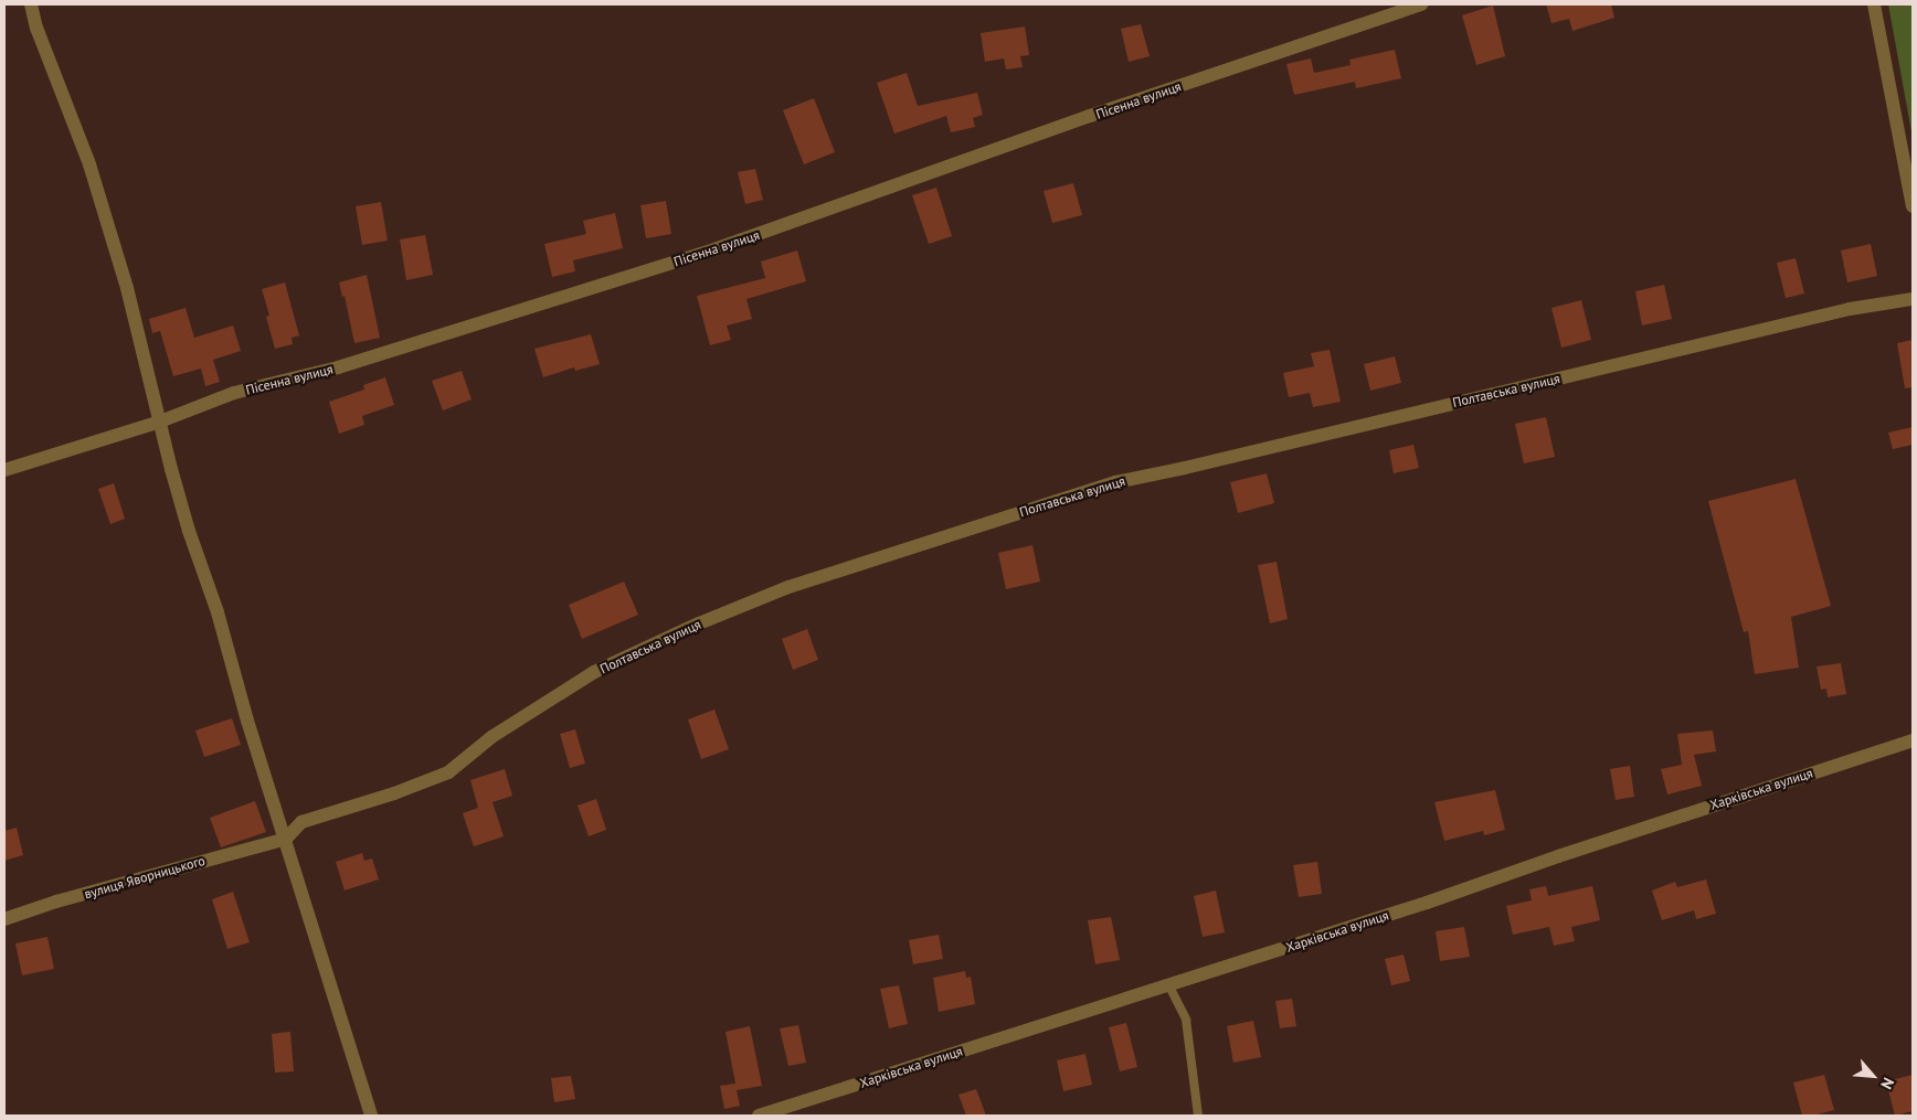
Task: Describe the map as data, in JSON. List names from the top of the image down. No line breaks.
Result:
{"streets":{"street":["Пісенна вулиця","Полтавська вулиця","Харківська вулиця","вулиця Яворницького"]},"crossings":[["Полтавська вулиця","вулиця Яворницького"]],"north":"bottom right"}
